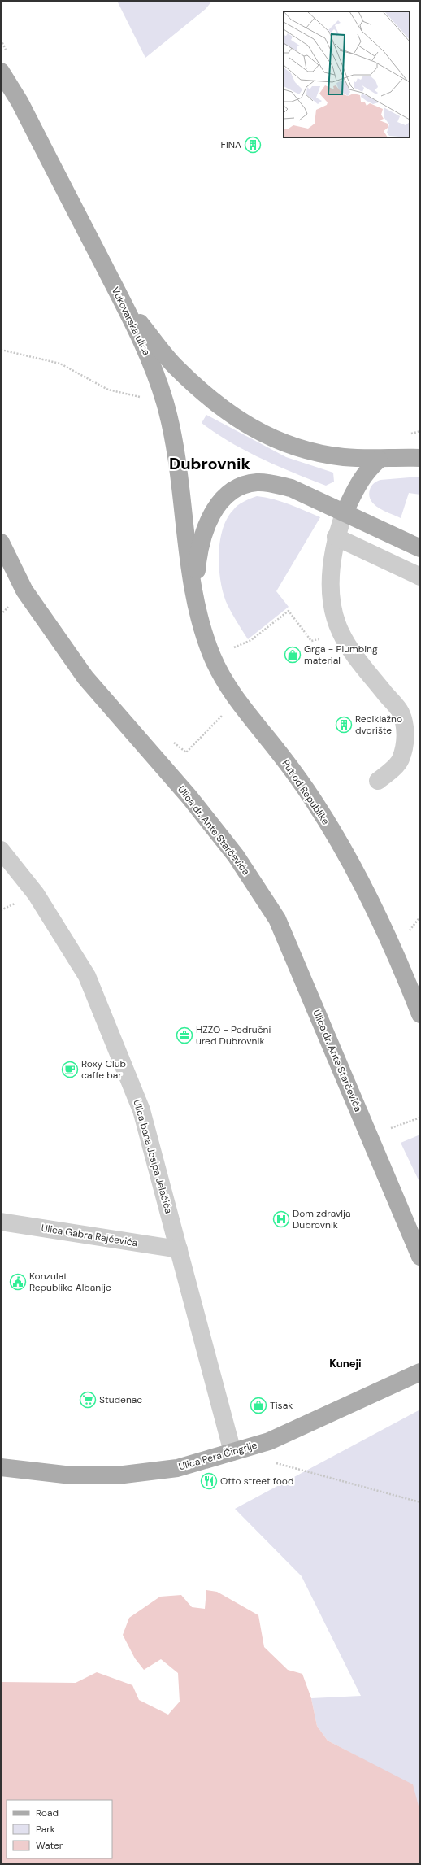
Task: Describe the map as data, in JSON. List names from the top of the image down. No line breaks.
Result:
{"streets":{"main road":["Vukovarska ulica","Put od Republike","Ulica dr. Ante Starčevića","Ulica Pera Čingrije"],"street":["Ulica bana Josipa Jelačića","Ulica Gabra Rajčevića"]},"crossings":[["Vukovarska ulica","Put od Republike"],["Ulica bana Josipa Jelačića","Ulica Gabra Rajčevića"],["Ulica bana Josipa Jelačića","Ulica Pera Čingrije"]],"districts":["Dubrovnik","Kuneji"],"places":{"building":["FINA","Reciklažno dvorište"],"shop":["Grga - Plumbing material","Tisak"],"office":["HZZO - Područni ured Dubrovnik"],"cafe":["Roxy Club caffe bar"],"hospital":["Dom zdravlja Dubrovnik"],"public building":["Konzulat Republike Albanije"],"supermarket":["Studenac"],"restaurant":["Otto street food"]},"legend":["Road","Park","Water"]}
